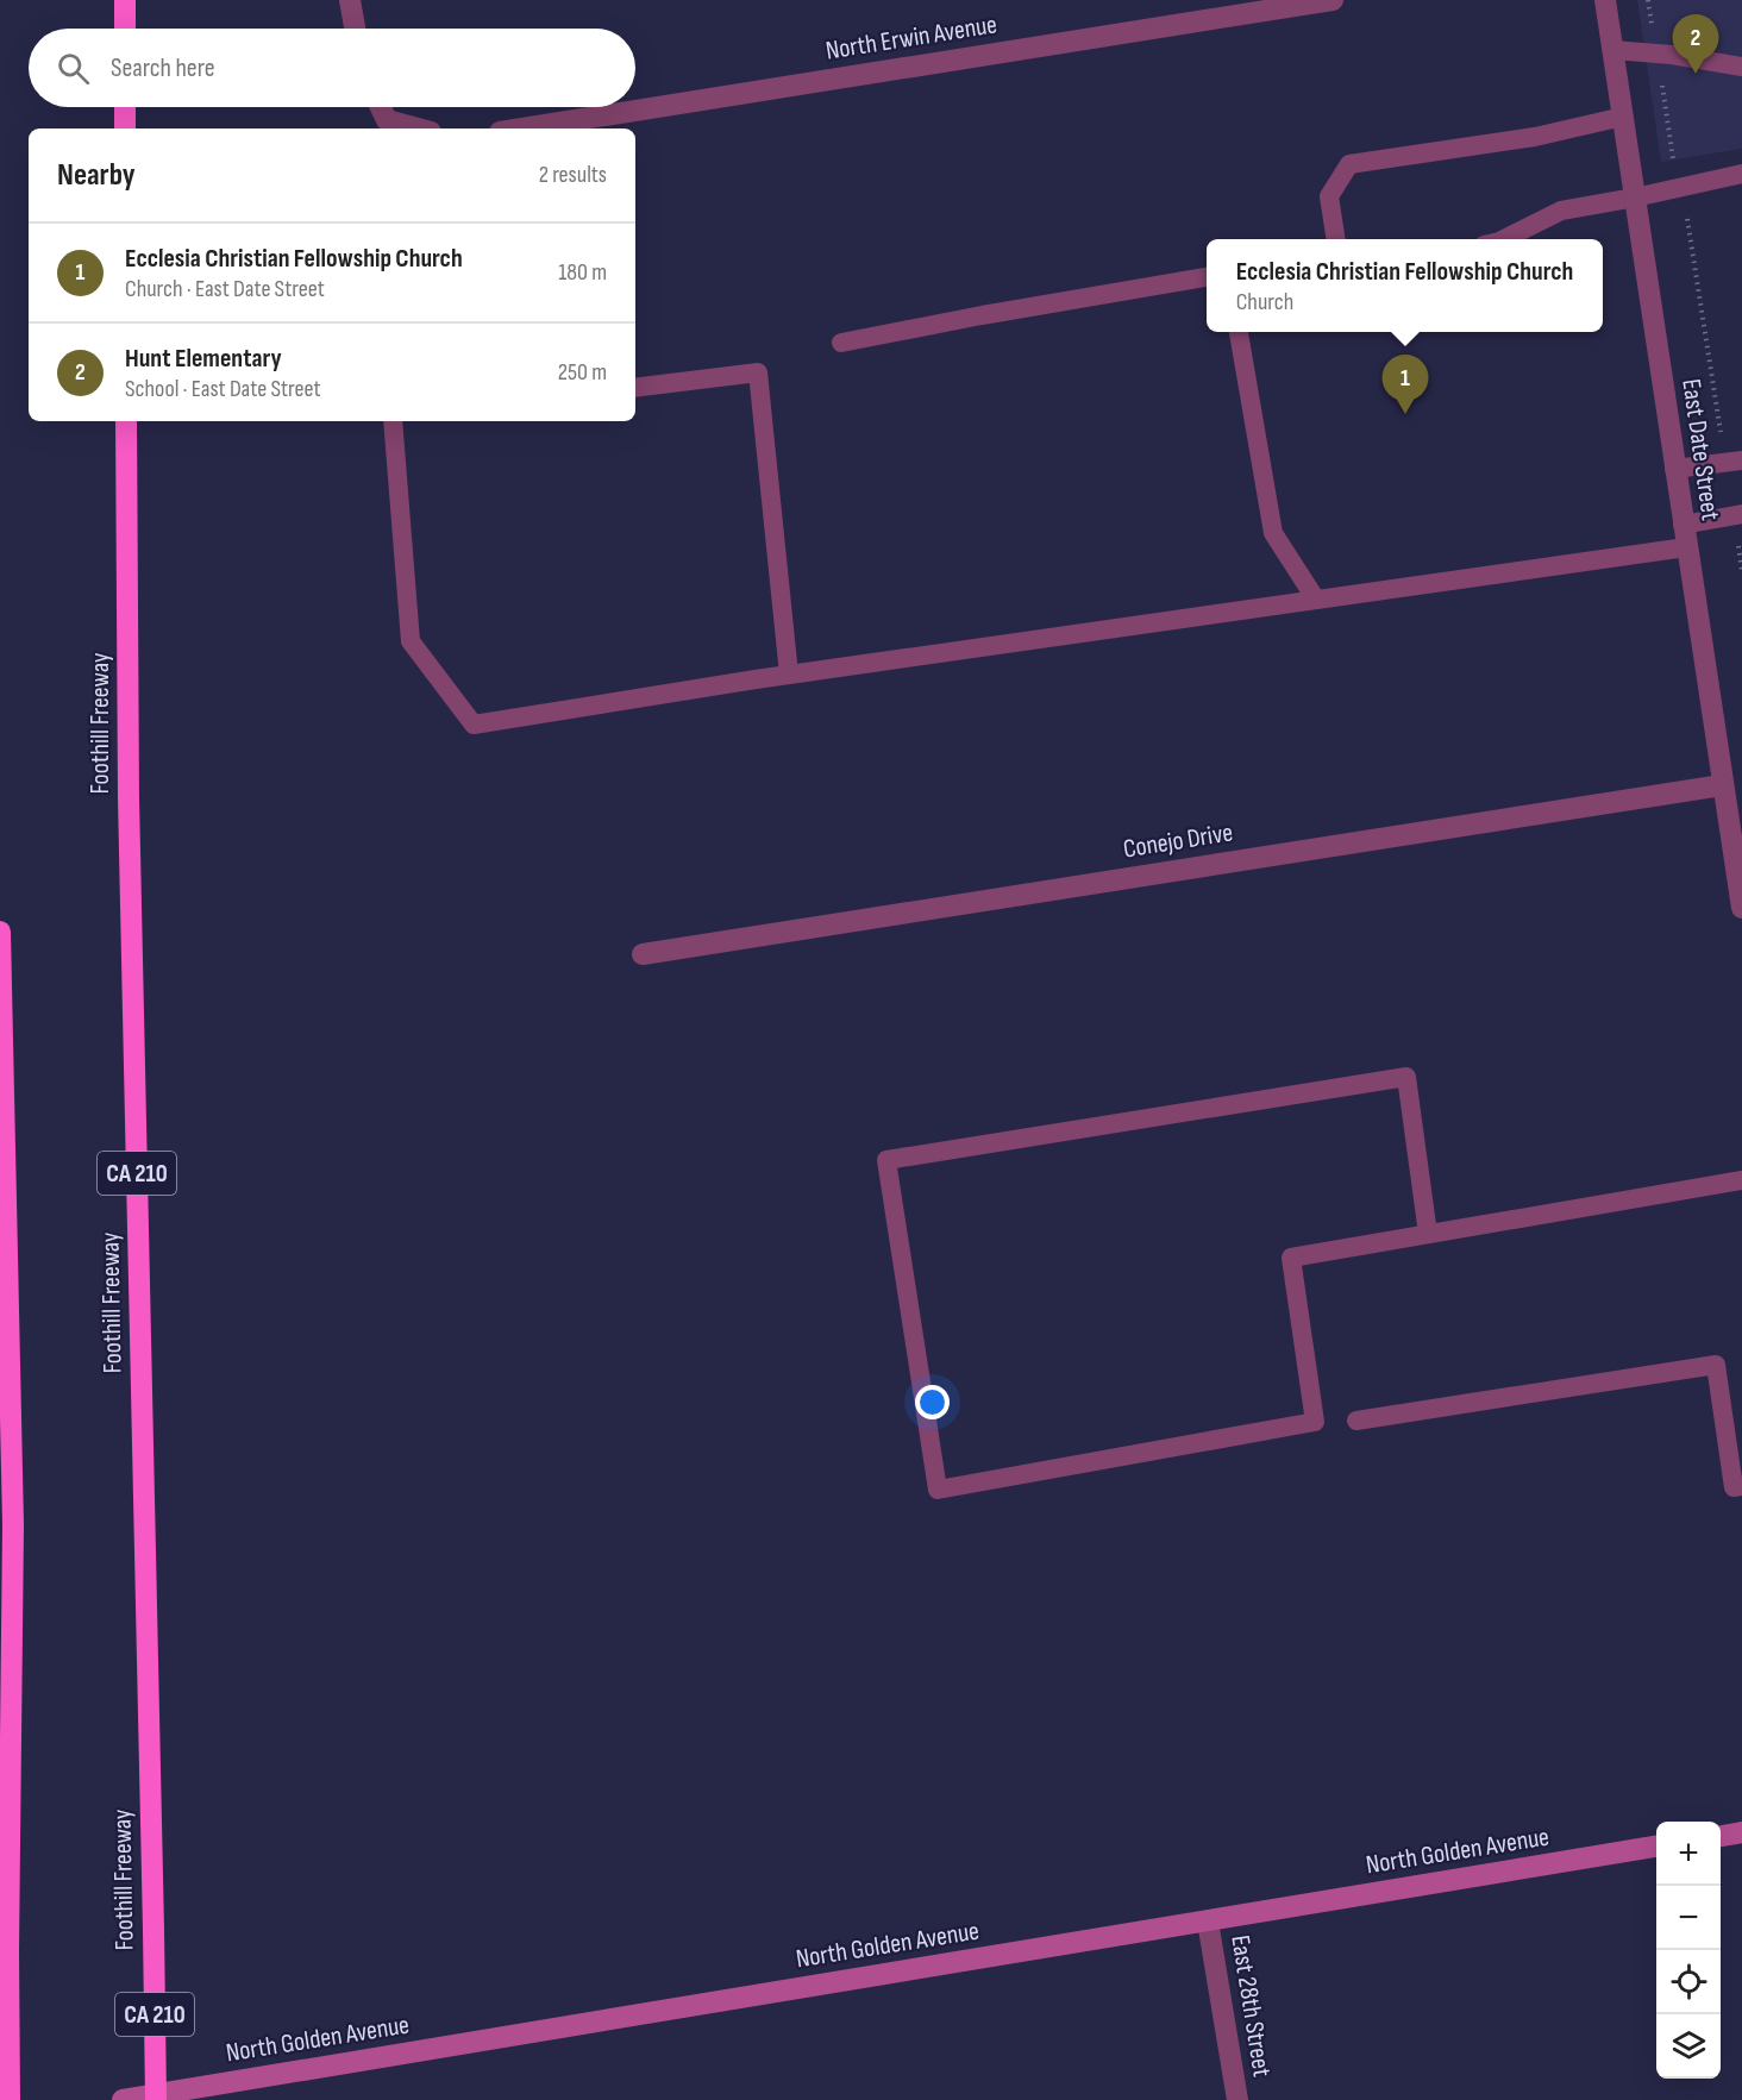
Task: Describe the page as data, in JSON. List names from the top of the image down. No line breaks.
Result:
{"streets":{"highway":["Foothill Freeway","CA 210"],"street":["North Erwin Avenue","East Date Street","Conejo Drive","North Golden Avenue","East 28th Street"]},"crossings":[["East Date Street","Conejo Drive"],["North Golden Avenue","East 28th Street"]],"page":{"pins":["2","1"],"search":"Search here","heading":["Nearby","2 results"],"list":[{"mark":"1","name":"Ecclesia Christian Fellowship Church","note":"Church · East Date Street","value":"180 m"},{"mark":"2","name":"Hunt Elementary","note":"School · East Date Street","value":"250 m"}],"popup":["Ecclesia Christian Fellowship Church","Church"],"map_buttons":["+","−"]}}
